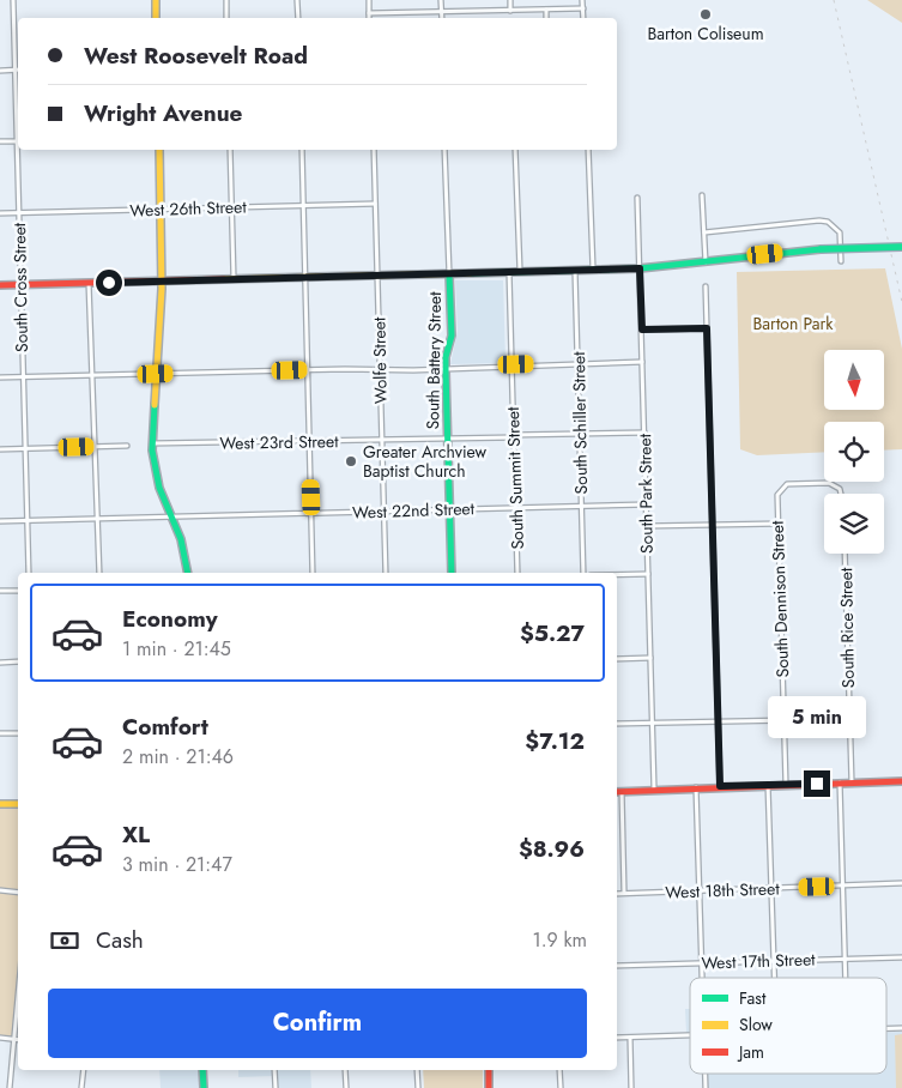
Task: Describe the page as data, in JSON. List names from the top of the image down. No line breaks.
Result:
{"streets":{"main road":["South Battery Street"],"street":["West 26th Street","South Cross Street","Wolfe Street","South Schiller Street","West 23rd Street","South Summit Street","South Park Street","West 22nd Street","South Dennison Street","South Rice Street","West 18th Street","West 17th Street"]},"crossings":[["West 26th Street","South Cross Street"],["West 26th Street","Wolfe Street"],["South Cross Street","West 22nd Street"],["Wolfe Street","West 23rd Street"],["Wolfe Street","West 22nd Street"],["South Battery Street","West 23rd Street"],["South Battery Street","West 22nd Street"],["South Schiller Street","West 23rd Street"],["South Schiller Street","West 22nd Street"],["West 23rd Street","South Summit Street"],["West 23rd Street","South Park Street"],["South Summit Street","West 22nd Street"],["South Park Street","West 22nd Street"]],"parks":["Barton Park"],"places":["Barton Coliseum","Greater Archview Baptist Church"],"legend":["Fast","Slow","Jam"],"north":"bottom","page":{"banner":["West Roosevelt Road","Wright Avenue"],"list":[{"name":"Economy","note":"1 min · 21:45","value":"$5.27"},{"name":"Comfort","note":"2 min · 21:46","value":"$7.12"},{"name":"XL","note":"3 min · 21:47","value":"$8.96"}],"bubble":"5 min","pay":["Cash","1.9 km"],"buttons":"Confirm"}}
